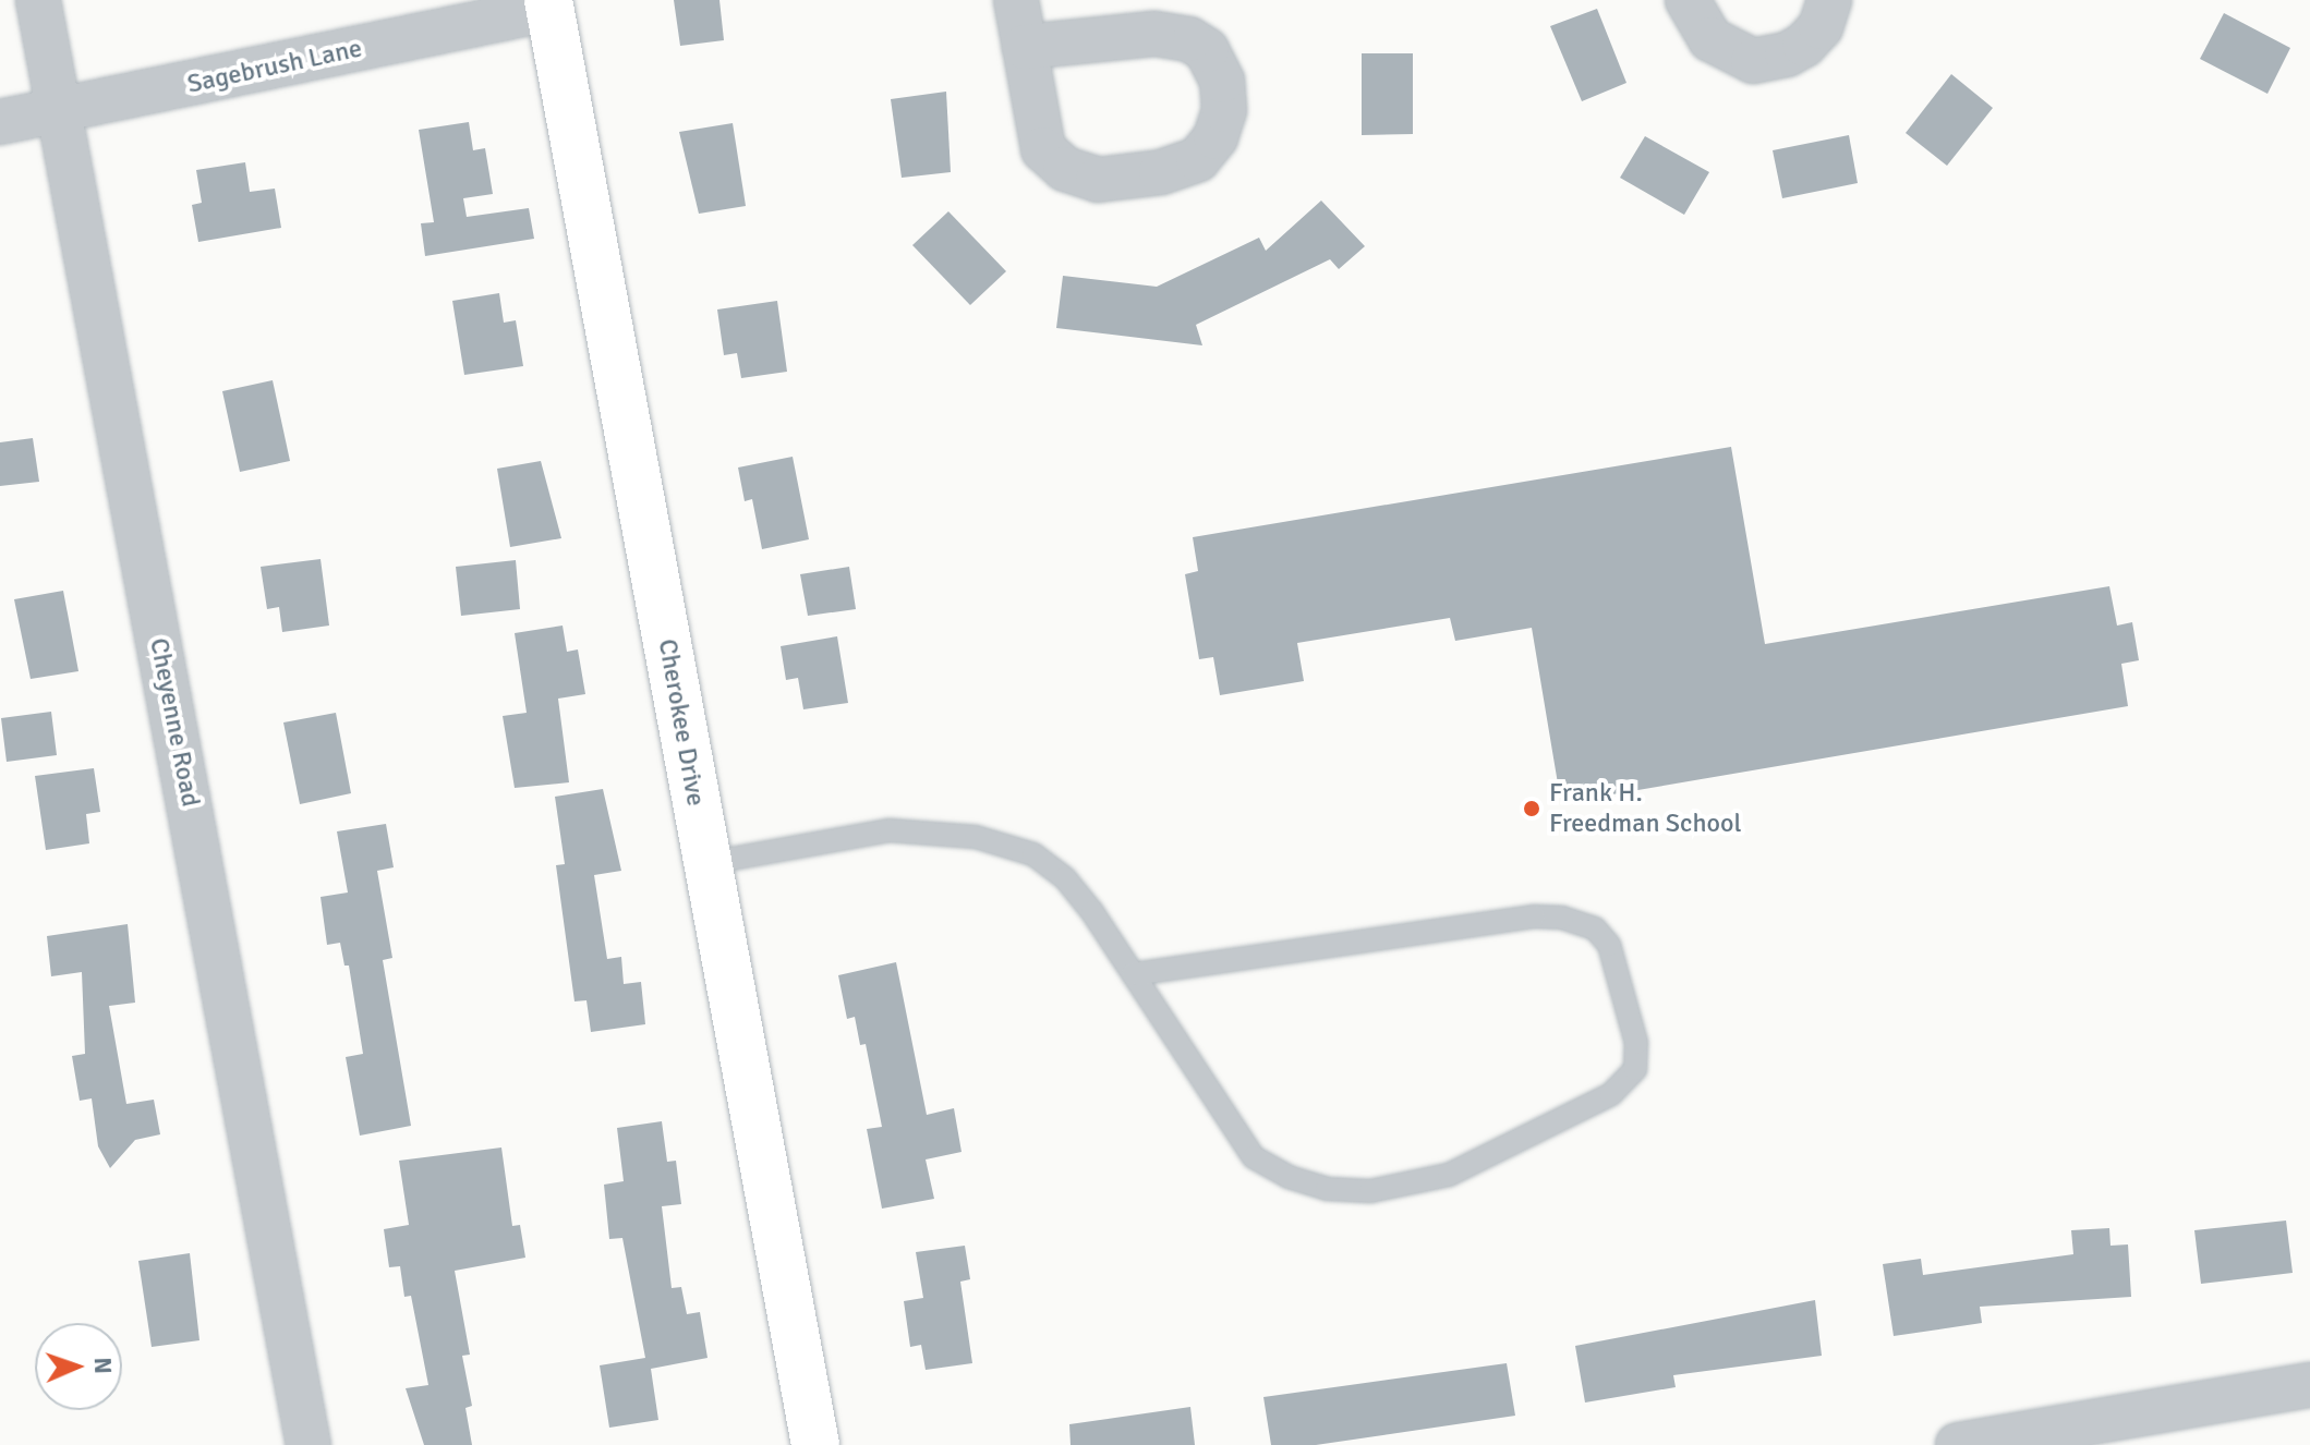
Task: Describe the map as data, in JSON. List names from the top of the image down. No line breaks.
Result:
{"streets":{"street":["Sagebrush Lane","Cheyenne Road","Cherokee Drive"]},"crossings":[["Sagebrush Lane","Cheyenne Road"],["Sagebrush Lane","Cherokee Drive"]],"places":["Frank H. Freedman School"],"north":"right"}
